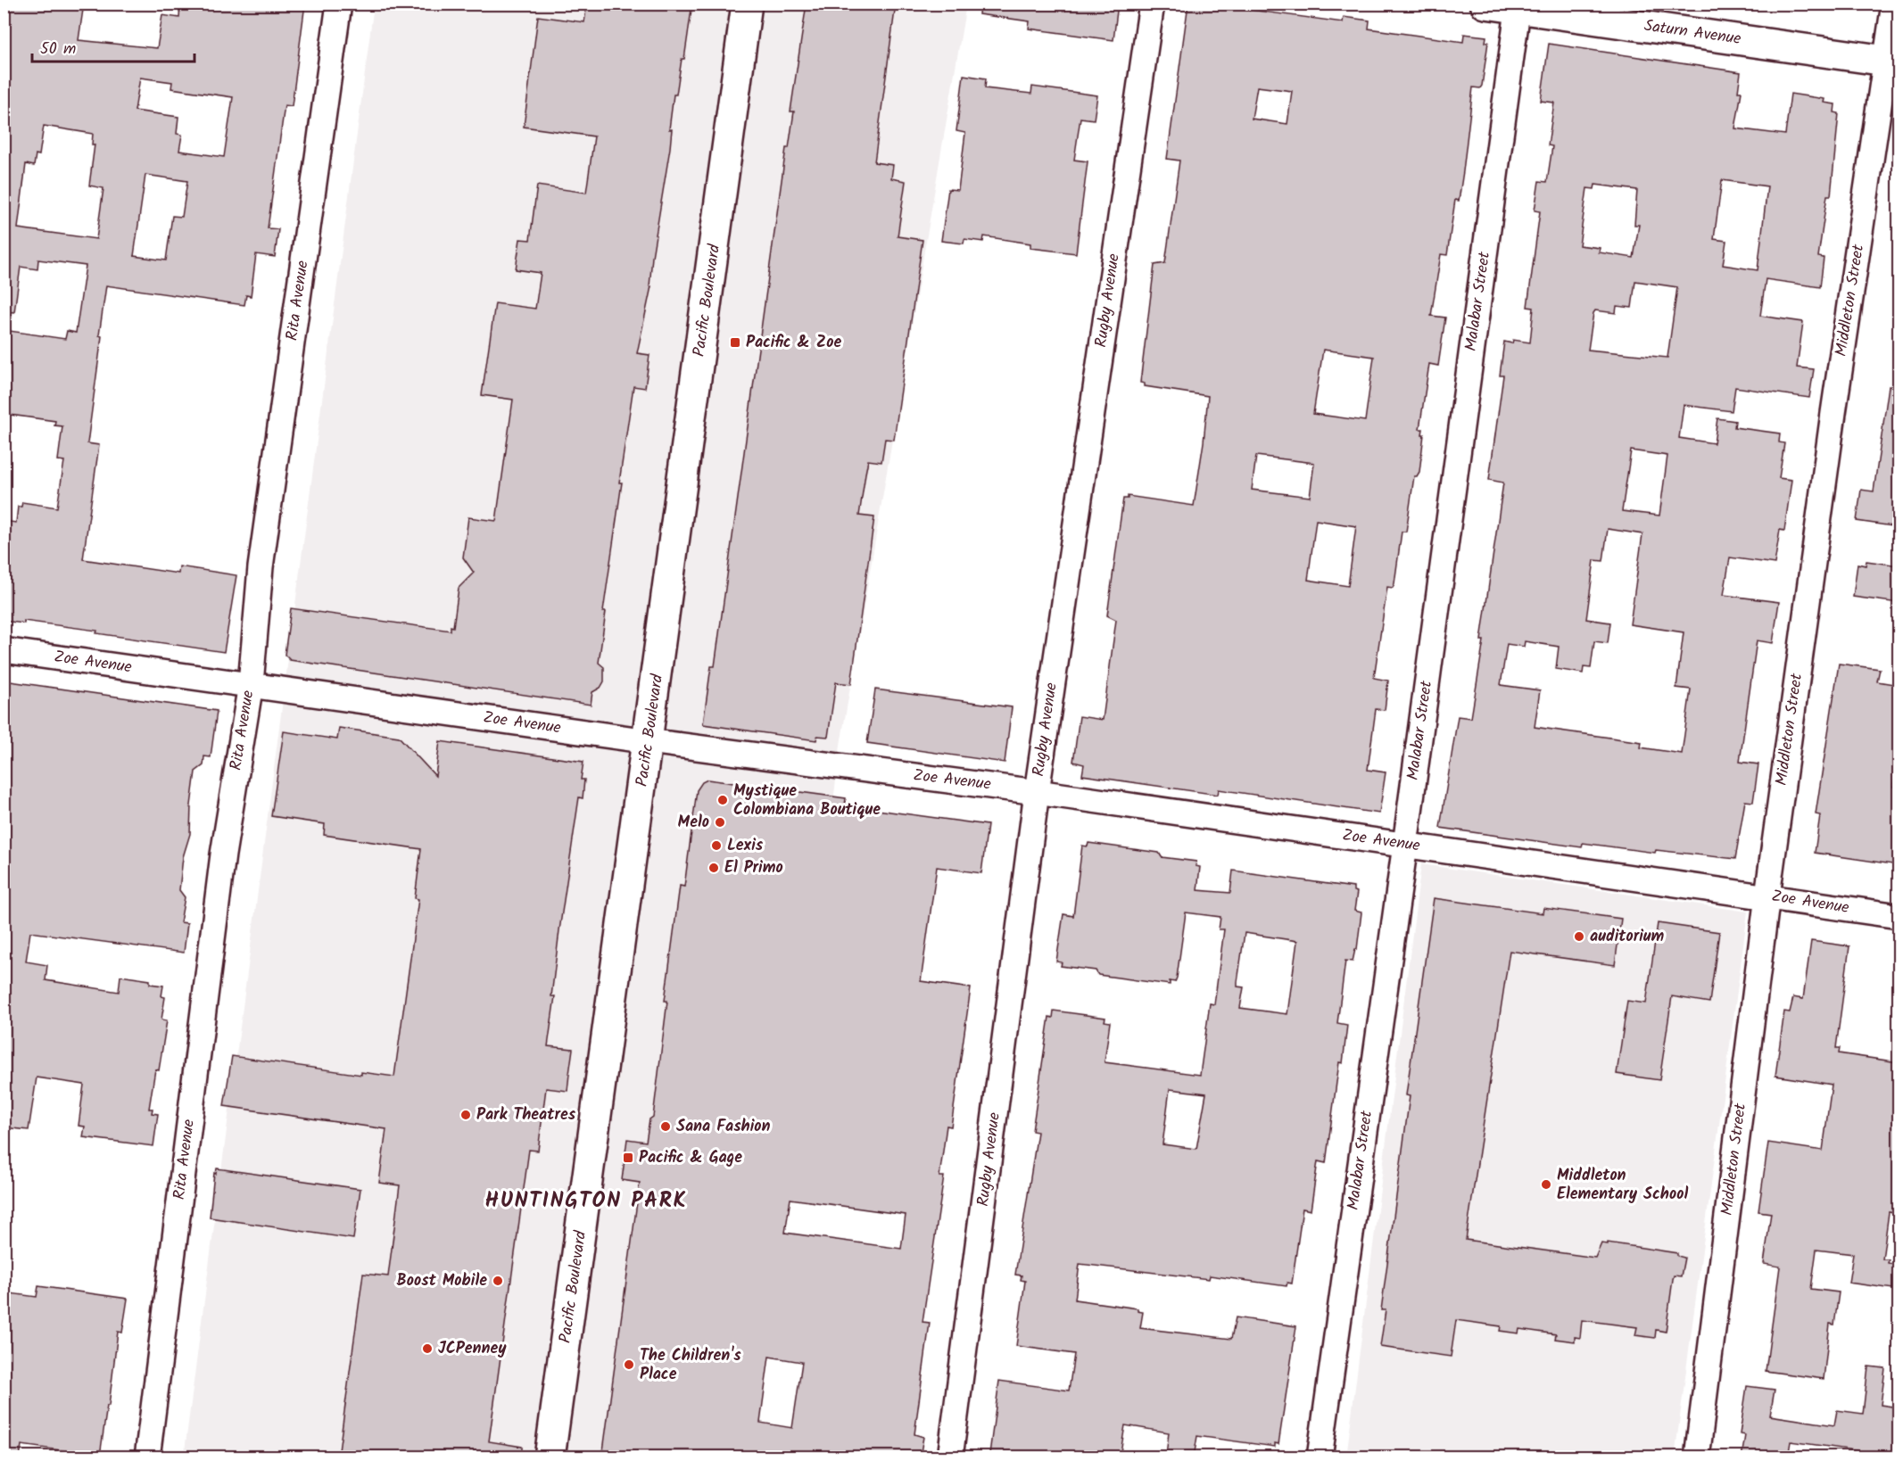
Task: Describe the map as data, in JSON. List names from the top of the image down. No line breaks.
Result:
{"streets":{"main road":["Saturn Avenue","Pacific Boulevard"],"street":["Rita Avenue","Rugby Avenue","Middleton Street","Malabar Street","Zoe Avenue"]},"crossings":[["Saturn Avenue","Middleton Street"],["Saturn Avenue","Malabar Street"],["Rita Avenue","Zoe Avenue"],["Pacific Boulevard","Zoe Avenue"],["Rugby Avenue","Zoe Avenue"],["Middleton Street","Zoe Avenue"],["Malabar Street","Zoe Avenue"]],"districts":["HUNTINGTON PARK"],"places":{"transit":["Pacific & Zoe","Pacific & Gage"],"other":["Mystique Colombiana Boutique","Melo","Lexis","El Primo","auditorium","Park Theatres","Sana Fashion","Middleton Elementary School","Boost Mobile","JCPenney","The Children's Place"]},"scale_bar":"50 m"}
